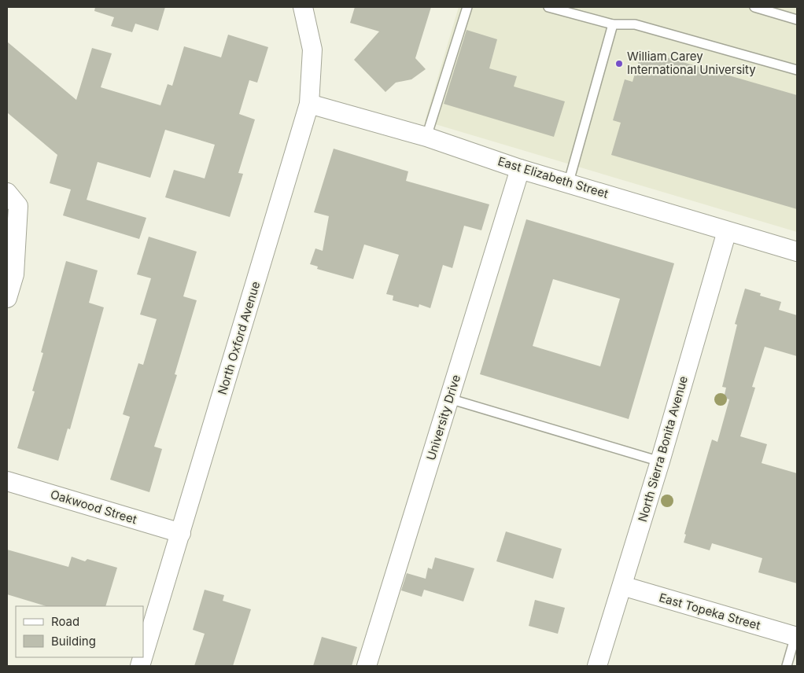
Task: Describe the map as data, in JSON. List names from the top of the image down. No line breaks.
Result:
{"streets":{"street":["East Elizabeth Street","North Oxford Avenue","University Drive","North Sierra Bonita Avenue","Oakwood Street","East Topeka Street"]},"crossings":[["East Elizabeth Street","North Oxford Avenue"],["East Elizabeth Street","University Drive"],["East Elizabeth Street","North Sierra Bonita Avenue"],["North Oxford Avenue","Oakwood Street"],["North Sierra Bonita Avenue","East Topeka Street"]],"places":["William Carey International University"],"legend":["Road","Building"]}
